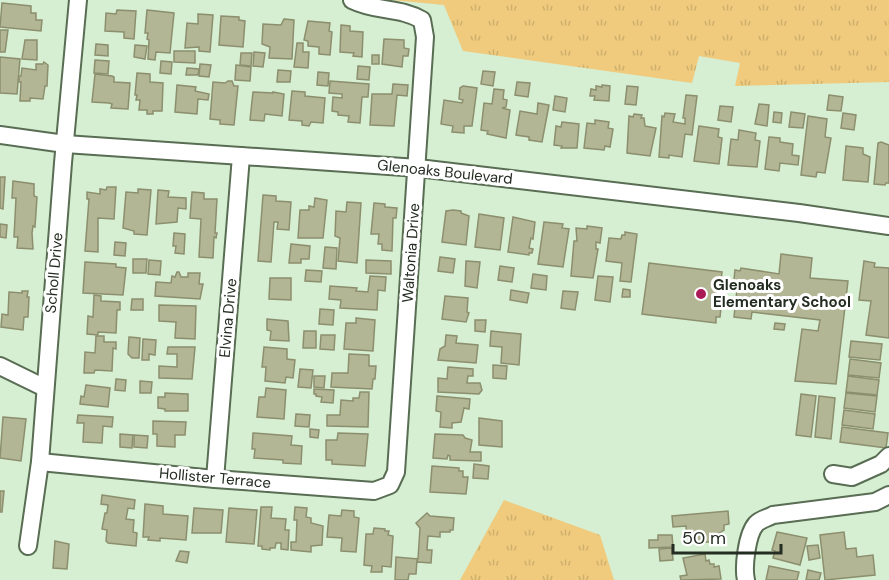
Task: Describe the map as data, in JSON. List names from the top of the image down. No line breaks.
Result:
{"streets":{"street":["Glenoaks Boulevard","Waltonia Drive","Scholl Drive","Elvina Drive","Hollister Terrace"]},"crossings":[["Glenoaks Boulevard","Waltonia Drive"],["Glenoaks Boulevard","Scholl Drive"],["Glenoaks Boulevard","Elvina Drive"],["Waltonia Drive","Hollister Terrace"],["Scholl Drive","Hollister Terrace"],["Elvina Drive","Hollister Terrace"]],"places":["Glenoaks Elementary School"],"scale_bar":"50 m"}
